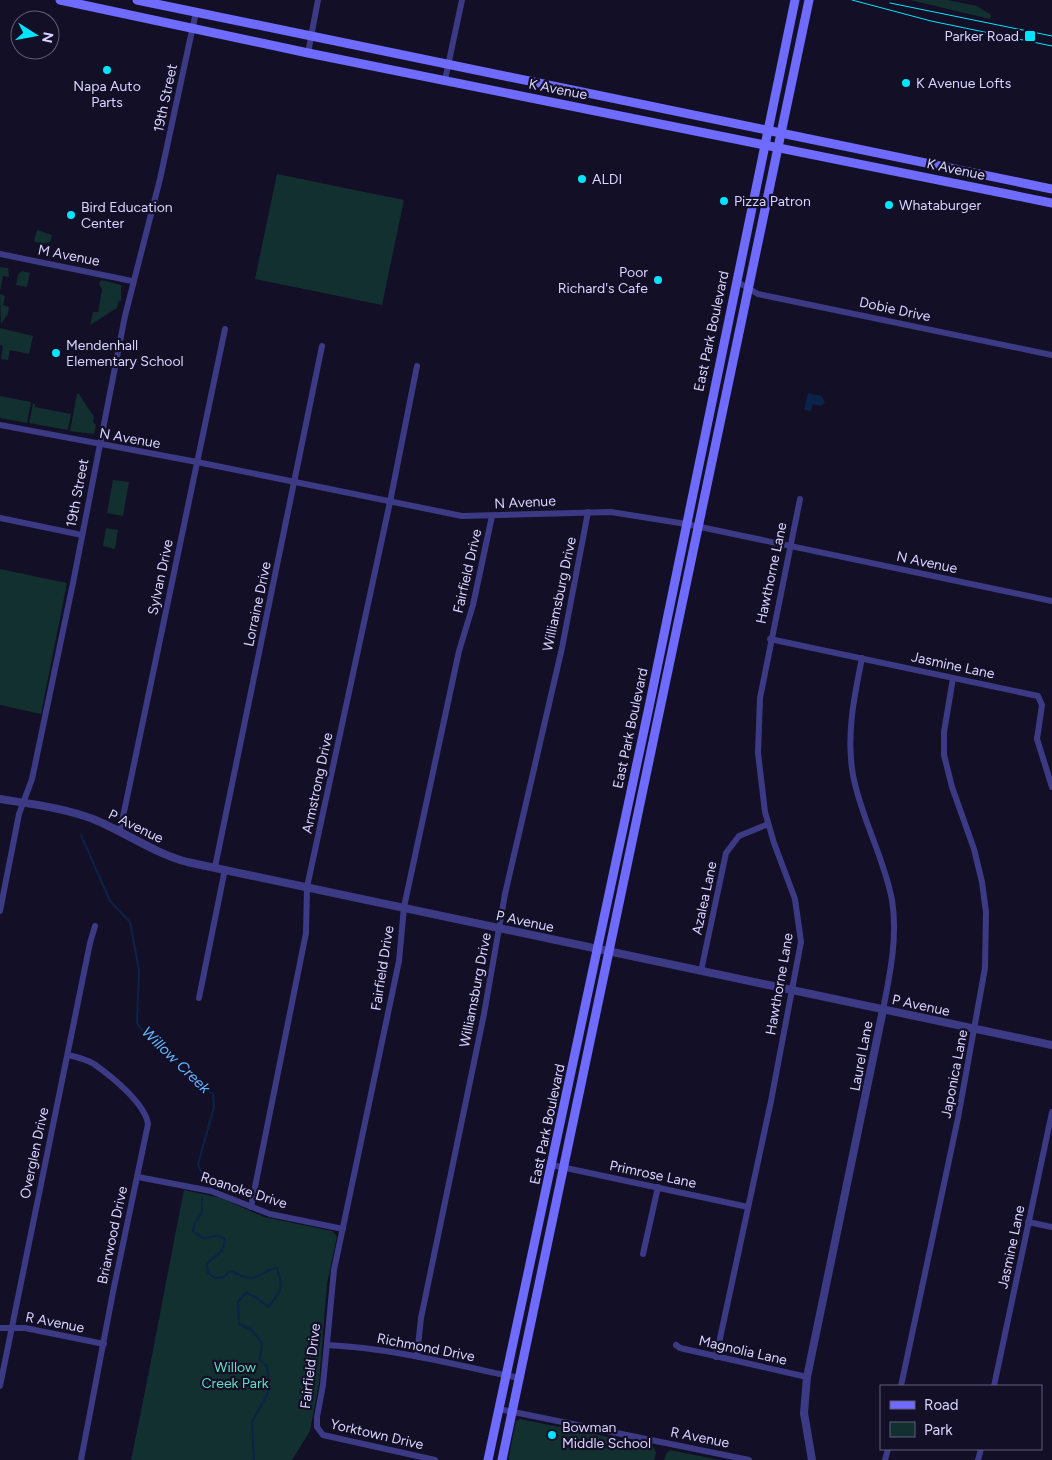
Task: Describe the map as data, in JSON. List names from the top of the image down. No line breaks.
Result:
{"streets":{"main road":["K Avenue","East Park Boulevard"],"street":["19th Street","M Avenue","Dobie Drive","N Avenue","Fairfield Drive","Hawthorne Lane","Sylvan Drive","Williamsburg Drive","Lorraine Drive","Jasmine Lane","Armstrong Drive","P Avenue","Azalea Lane","Laurel Lane","Japonica Lane","Overglen Drive","Primrose Lane","Roanoke Drive","Briarwood Drive","R Avenue","Richmond Drive","Magnolia Lane","Yorktown Drive"]},"crossings":[["K Avenue","19th Street"],["K Avenue","East Park Boulevard"],["19th Street","M Avenue"],["19th Street","N Avenue"],["19th Street","P Avenue"],["Dobie Drive","East Park Boulevard"],["East Park Boulevard","N Avenue"],["East Park Boulevard","P Avenue"],["East Park Boulevard","Primrose Lane"],["East Park Boulevard","R Avenue"],["East Park Boulevard","Richmond Drive"],["N Avenue","Fairfield Drive"],["N Avenue","Hawthorne Lane"],["N Avenue","Sylvan Drive"],["N Avenue","Williamsburg Drive"],["N Avenue","Lorraine Drive"],["N Avenue","Armstrong Drive"],["Fairfield Drive","P Avenue"],["Fairfield Drive","Roanoke Drive"],["Fairfield Drive","Richmond Drive"],["Fairfield Drive","Yorktown Drive"],["Hawthorne Lane","Jasmine Lane"],["Hawthorne Lane","P Avenue"],["Hawthorne Lane","Azalea Lane"],["Hawthorne Lane","Primrose Lane"],["Hawthorne Lane","Magnolia Lane"],["Sylvan Drive","P Avenue"],["Williamsburg Drive","P Avenue"],["Williamsburg Drive","Richmond Drive"],["Lorraine Drive","P Avenue"],["Jasmine Lane","Laurel Lane"],["Jasmine Lane","Japonica Lane"],["Armstrong Drive","P Avenue"],["Armstrong Drive","Roanoke Drive"],["P Avenue","Azalea Lane"],["P Avenue","Laurel Lane"],["P Avenue","Japonica Lane"],["Laurel Lane","Magnolia Lane"],["Overglen Drive","Briarwood Drive"],["Overglen Drive","R Avenue"],["Roanoke Drive","Briarwood Drive"],["Briarwood Drive","R Avenue"]],"water":["Willow Creek"],"parks":["Willow Creek Park"],"places":{"transit":["Parker Road"],"other":["Napa Auto Parts","K Avenue Lofts","ALDI","Pizza Patron","Whataburger","Bird Education Center","Poor Richard's Cafe","Mendenhall Elementary School","Bowman Middle School"]},"legend":["Road","Park"],"north":"right"}
